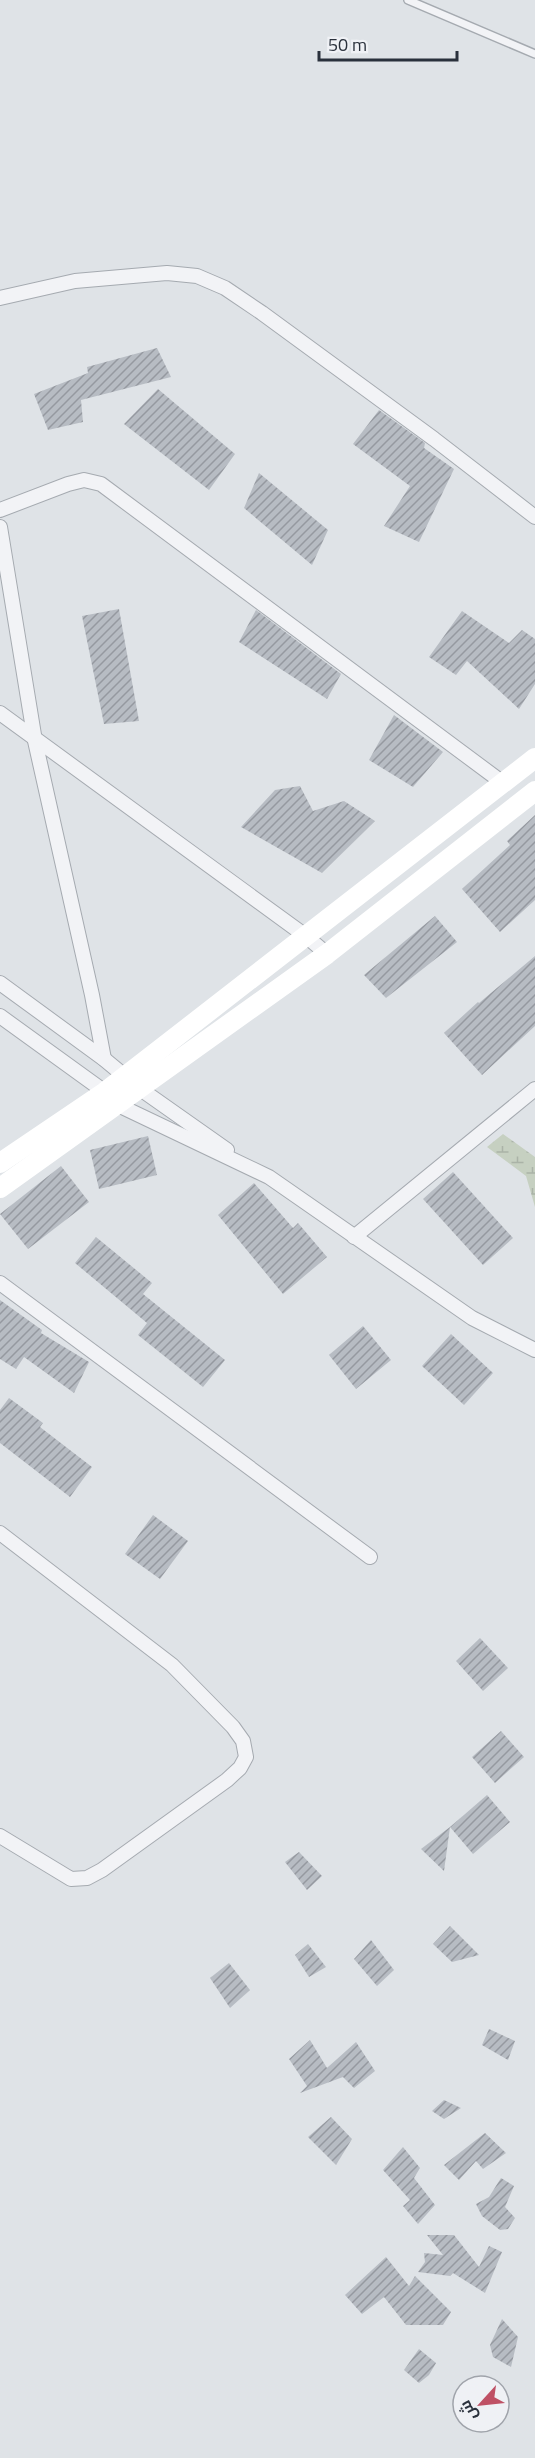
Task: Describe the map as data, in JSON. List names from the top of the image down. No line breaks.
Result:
{"scale_bar":"50 m","north":"bottom left"}
